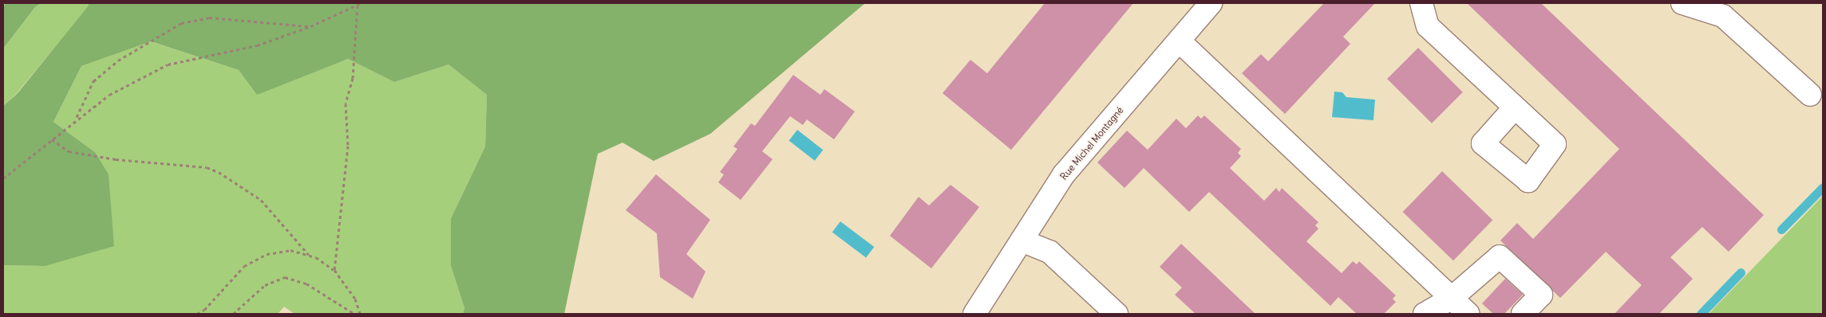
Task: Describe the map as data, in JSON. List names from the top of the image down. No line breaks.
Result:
{"streets":{"street":["Rue Michel Montagné"]}}
